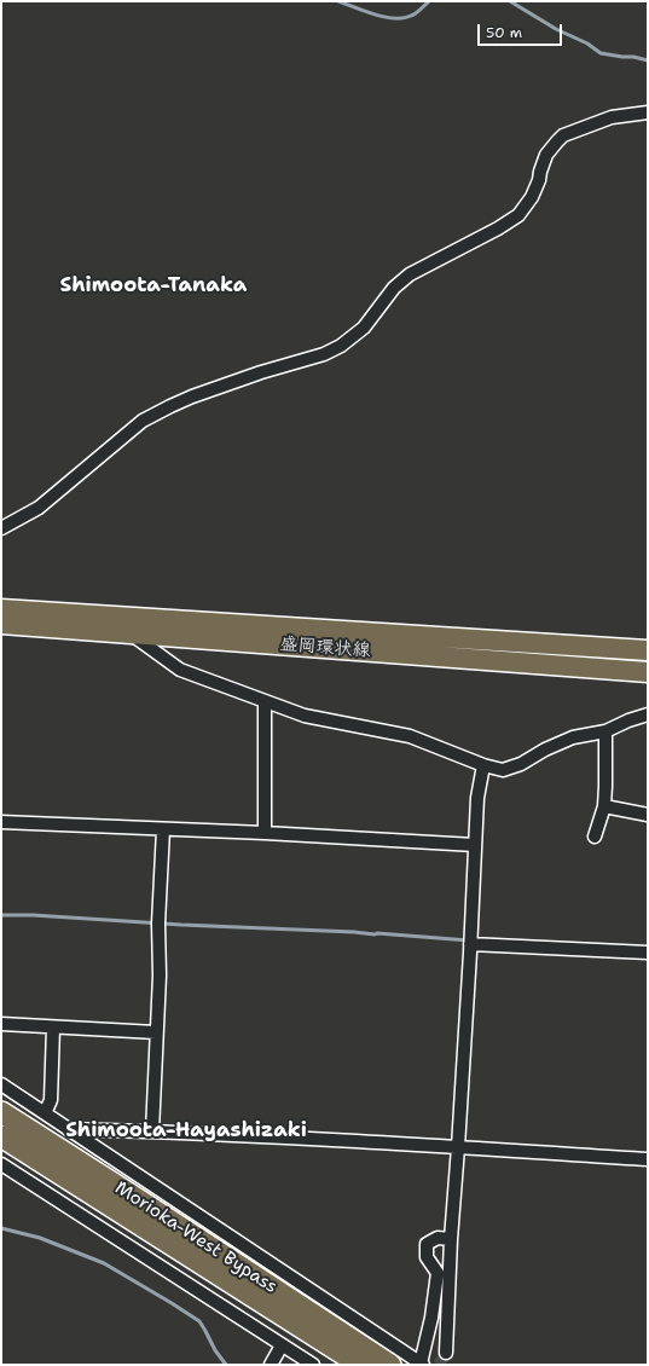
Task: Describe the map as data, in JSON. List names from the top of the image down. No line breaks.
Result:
{"streets":{"highway":["Morioka-West Bypass"],"main road":["盛岡環状線"]},"districts":["Shimoota-Tanaka","Shimoota-Hayashizaki"],"scale_bar":"50 m"}
